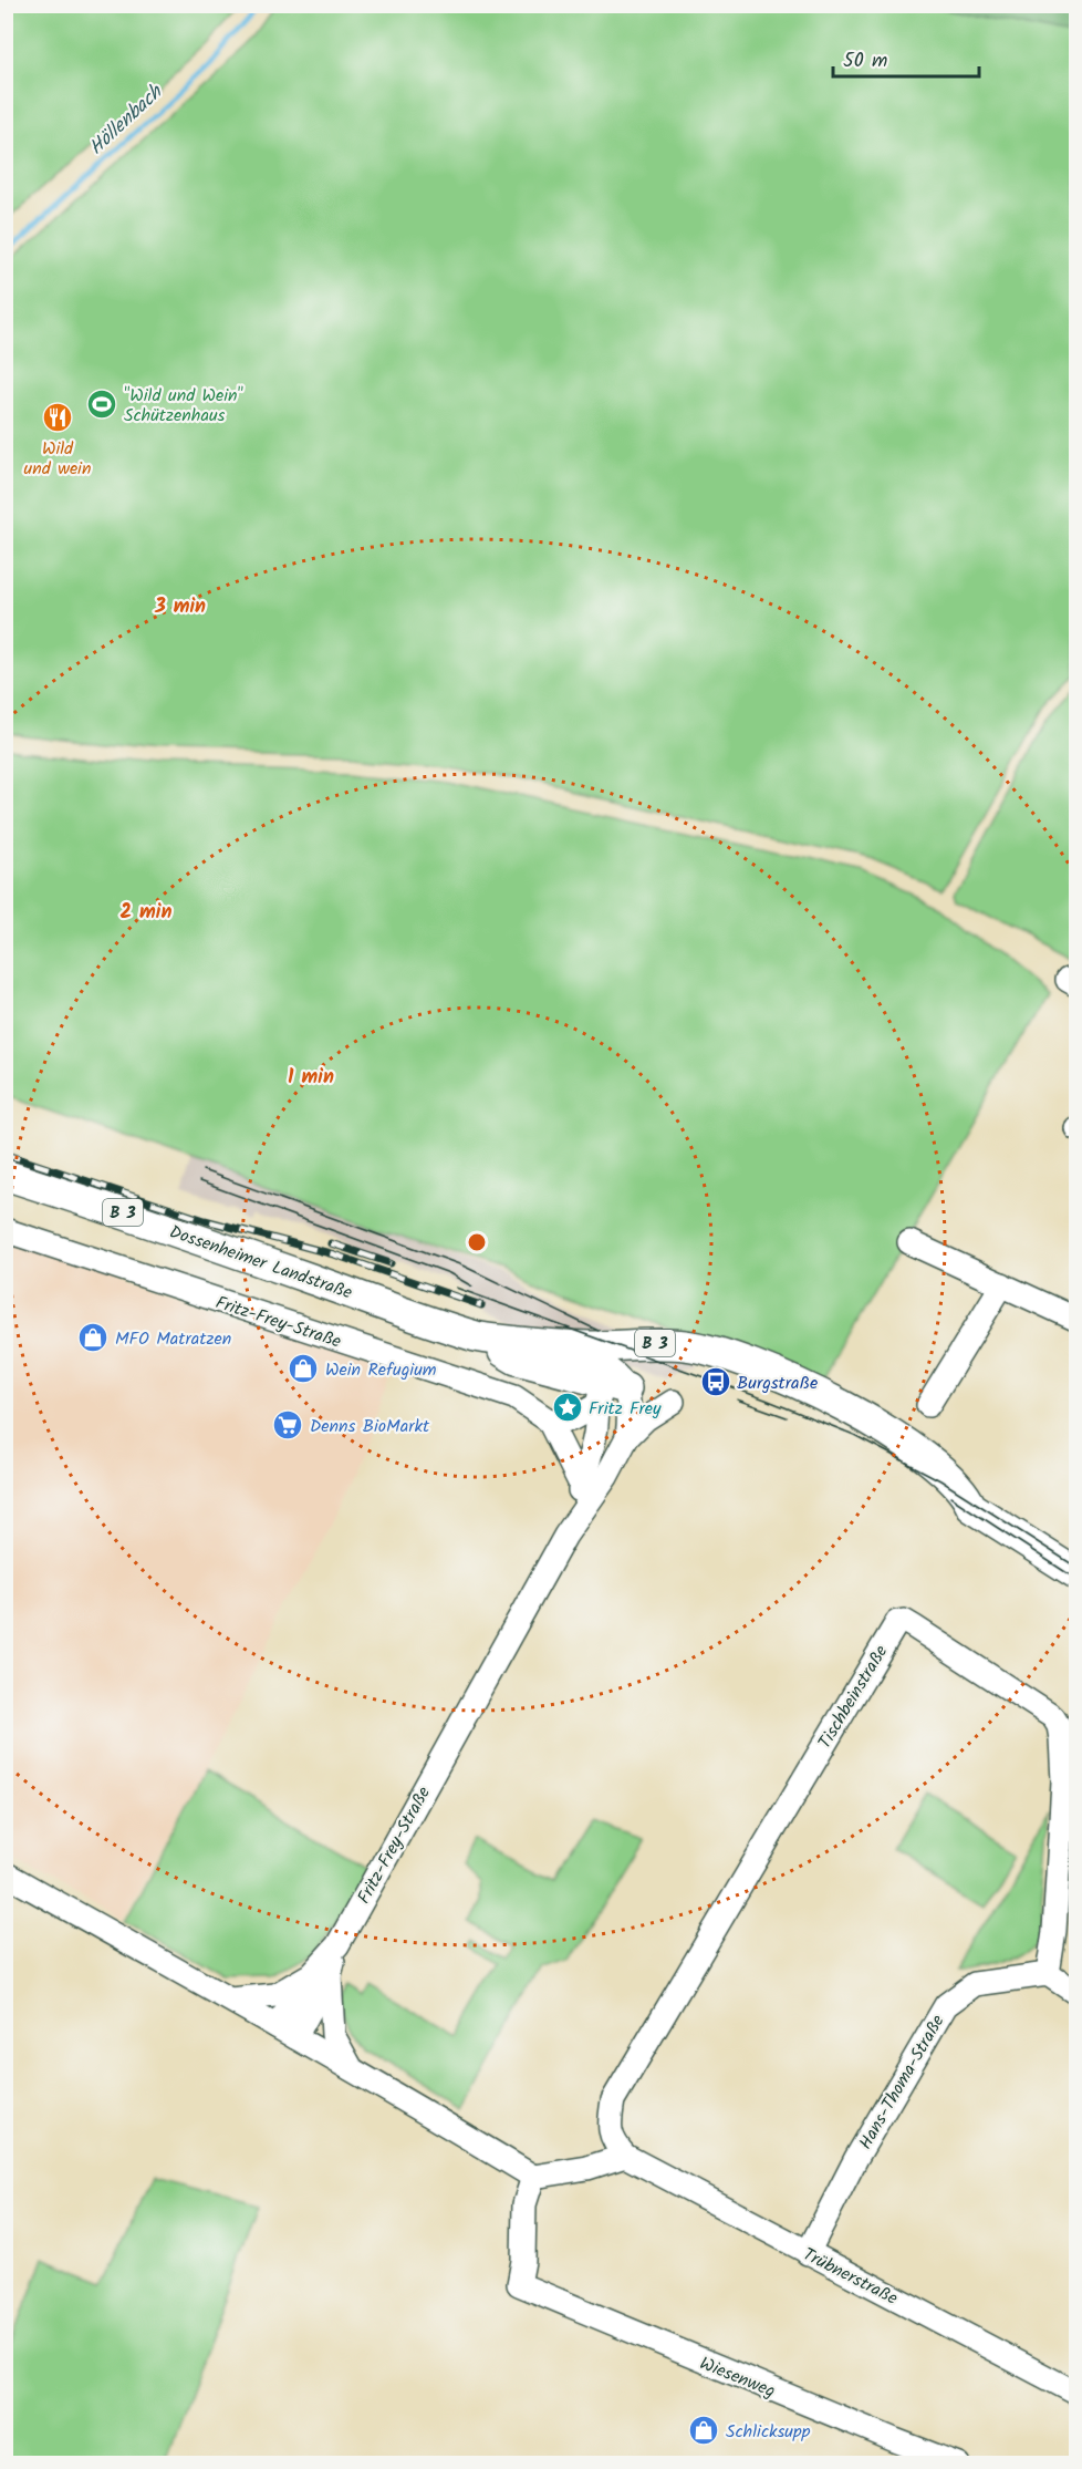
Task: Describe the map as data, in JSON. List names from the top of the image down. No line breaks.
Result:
{"streets":{"main road":["B 3","Dossenheimer Landstraße"],"street":["Fritz-Frey-Straße","Tischbeinstraße","Hans-Thoma-Straße","Trübnerstraße","Wiesenweg"]},"crossings":[["Dossenheimer Landstraße","Fritz-Frey-Straße"],["Tischbeinstraße","Hans-Thoma-Straße"],["Tischbeinstraße","Trübnerstraße"],["Hans-Thoma-Straße","Trübnerstraße"]],"water":["Höllenbach"],"places":{"sports":["\"Wild und Wein\" Schützenhaus"],"restaurant":["Wild und wein"],"shop":["MFO Matratzen","Wein Refugium","Schlicksupp"],"bus stop":["Burgstraße"],"place":["Fritz Frey"],"supermarket":["Denns BioMarkt"]},"scale_bar":"50 m","rings":["3 min","2 min","1 min"]}
